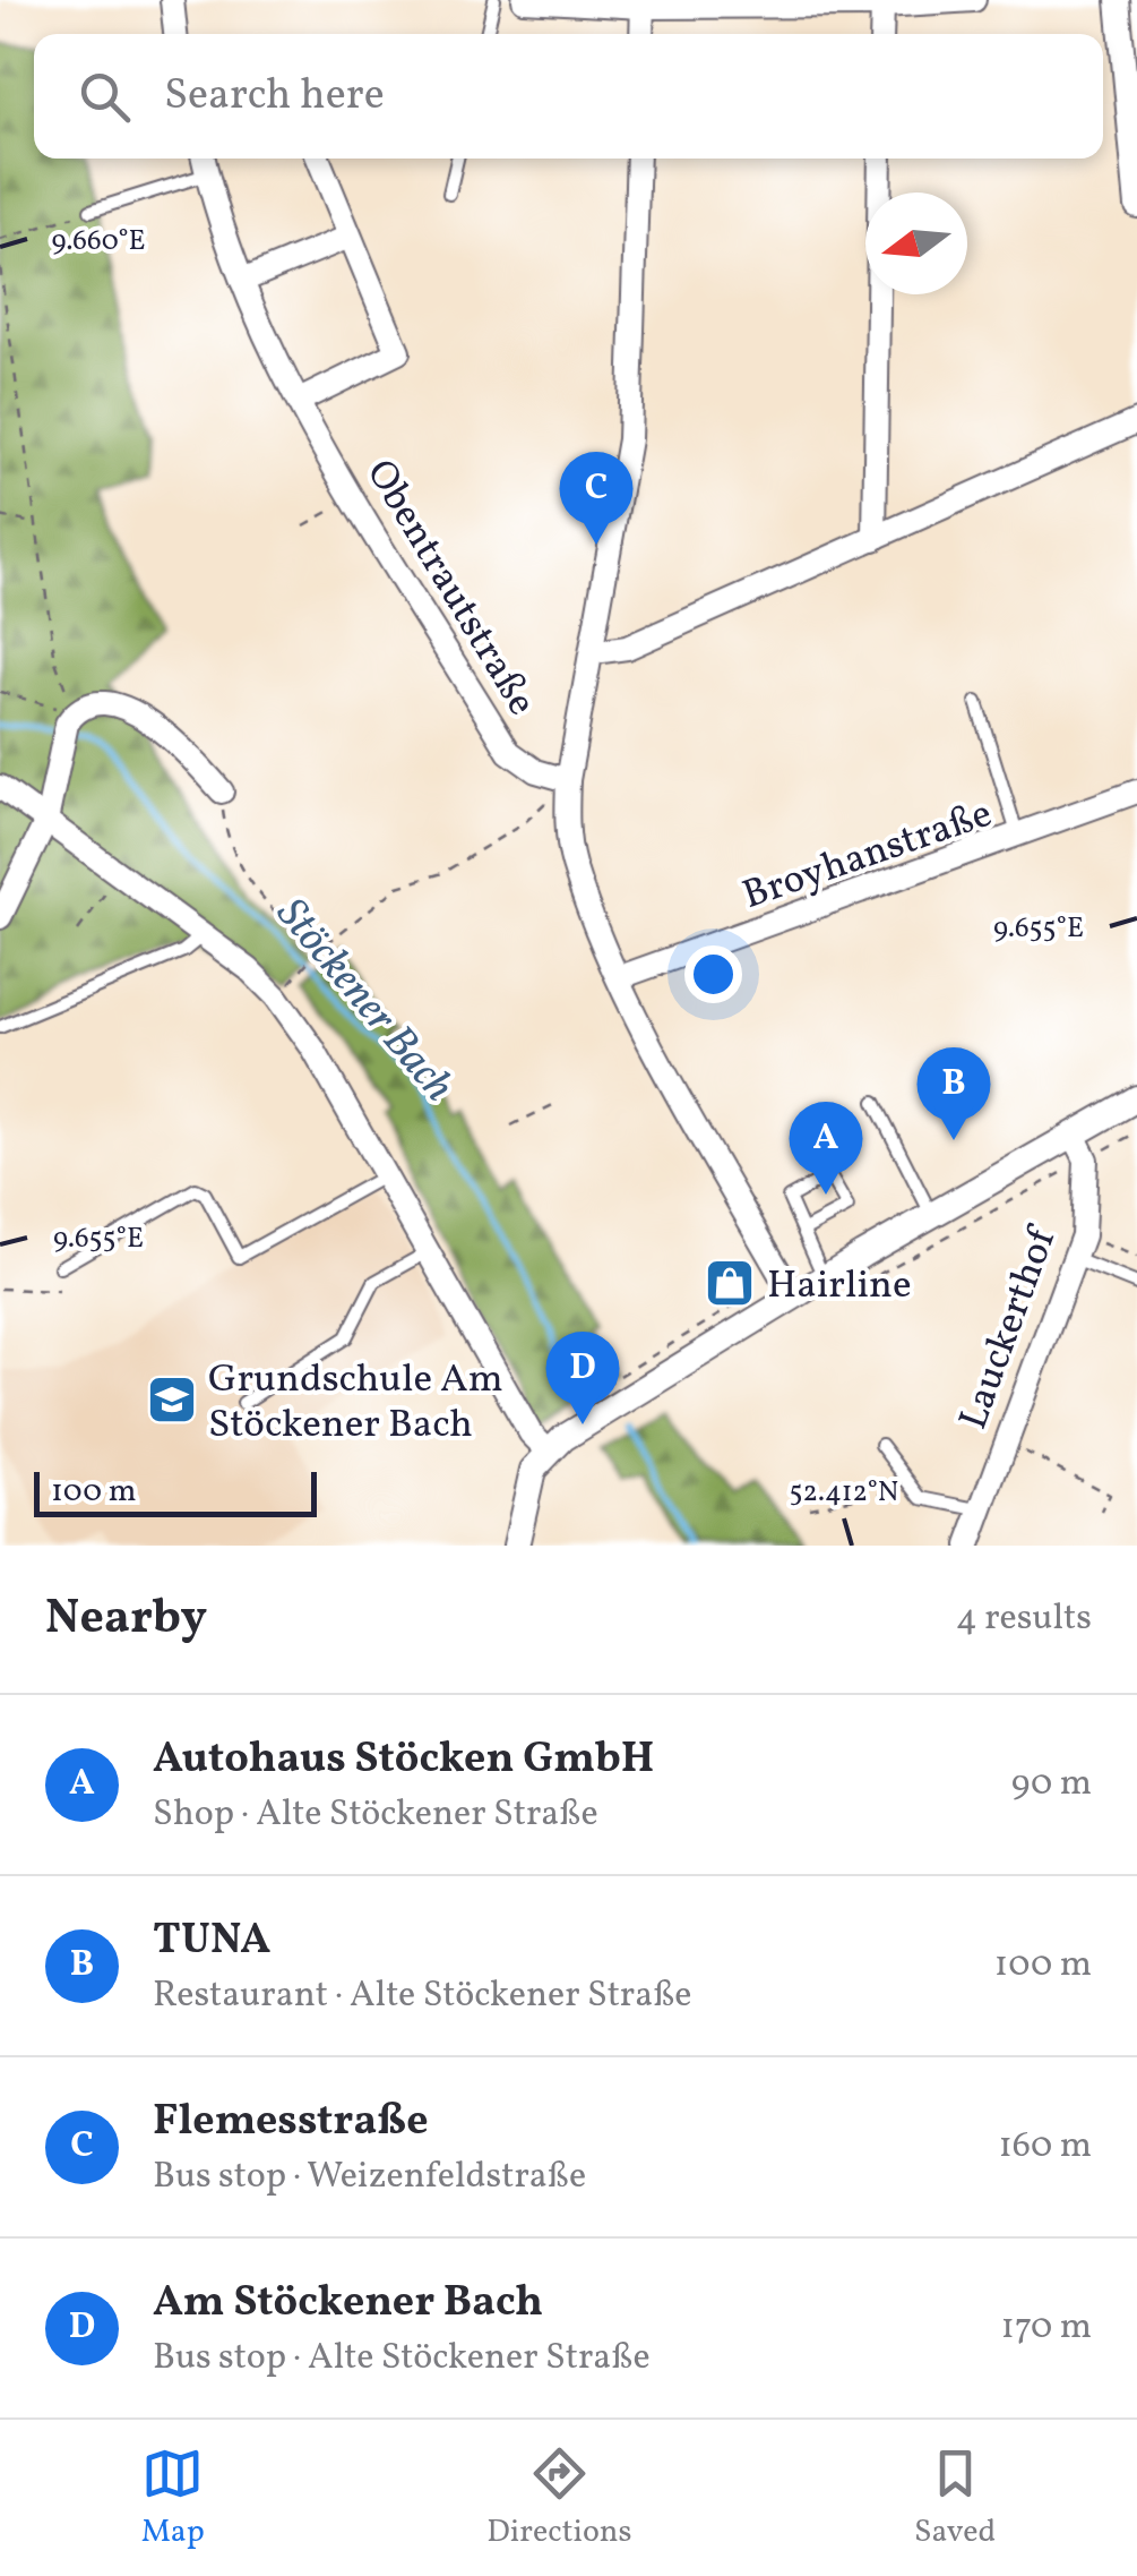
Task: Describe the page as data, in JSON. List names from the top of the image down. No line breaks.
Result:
{"streets":{"street":["Obentrautstraße","Broyhanstraße","Lauckerthof"]},"water":["Stöckener Bach"],"places":{"shop":["Hairline"],"school or university":["Grundschule Am Stöckener Bach"]},"scale_bar":"100 m","north":"left","page":{"search":"Search here","pins":["C","B","A","D"],"scale":"100 m","heading":["Nearby","4 results"],"list":[{"mark":"A","name":"Autohaus Stöcken GmbH","note":"Shop · Alte Stöckener Straße","value":"90 m"},{"mark":"B","name":"TUNA","note":"Restaurant · Alte Stöckener Straße","value":"100 m"},{"mark":"C","name":"Flemesstraße","note":"Bus stop · Weizenfeldstraße","value":"160 m"},{"mark":"D","name":"Am Stöckener Bach","note":"Bus stop · Alte Stöckener Straße","value":"170 m"}],"nav":["Map","Directions","Saved"]},"coordinates":["9.660°E","9.655°E","52.412°N"]}
